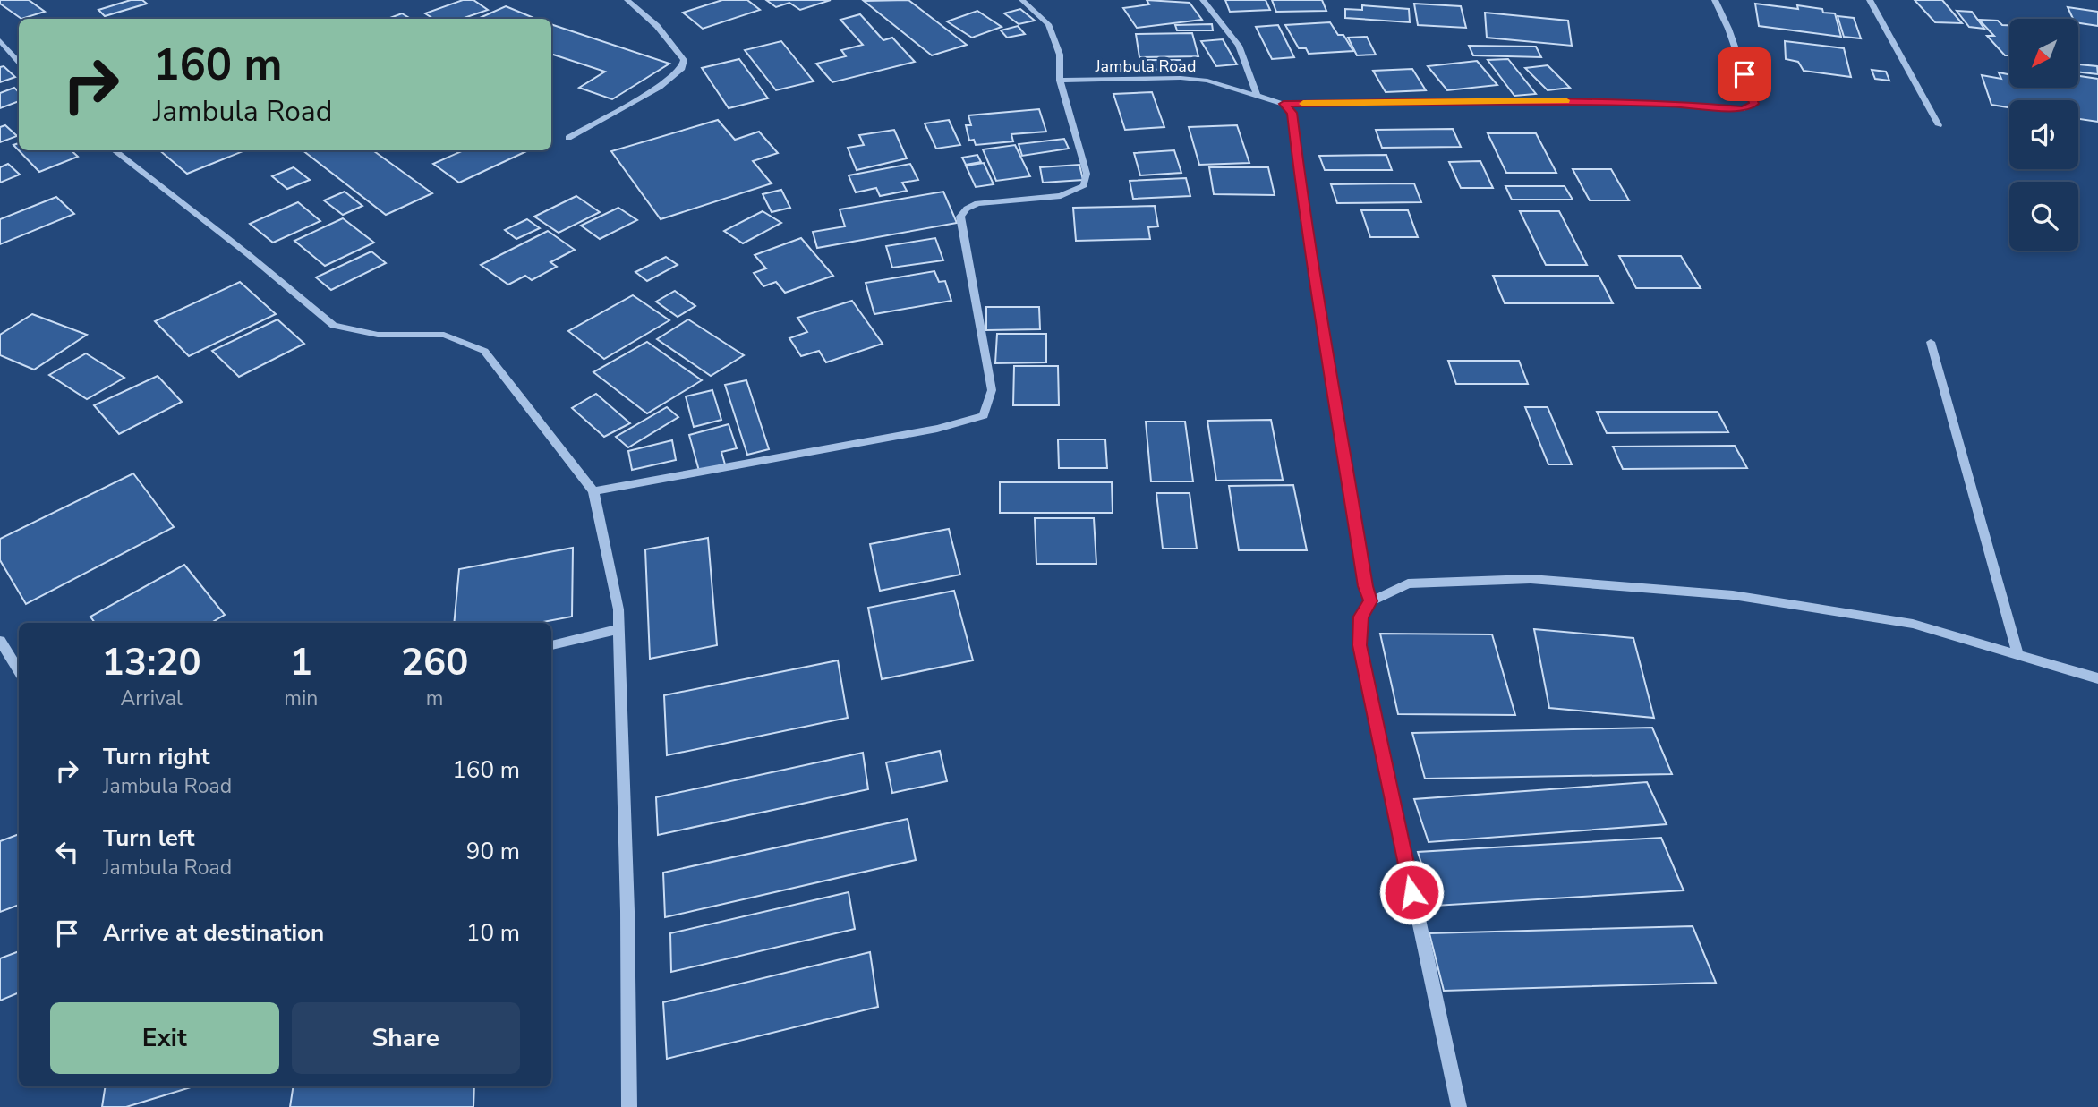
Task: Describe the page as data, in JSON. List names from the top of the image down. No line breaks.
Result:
{"streets":{"street":["Jambula Road"]},"north":"bottom left","page":{"turn":["160 m","Jambula Road"],"eta":["13:20","Arrival","1","min","260","m"],"list":[{"name":"Turn right","note":"Jambula Road","value":"160 m"},{"name":"Turn left","note":"Jambula Road","value":"90 m"},{"name":"Arrive at destination","value":"10 m"}],"buttons":["Exit","Share"]}}
